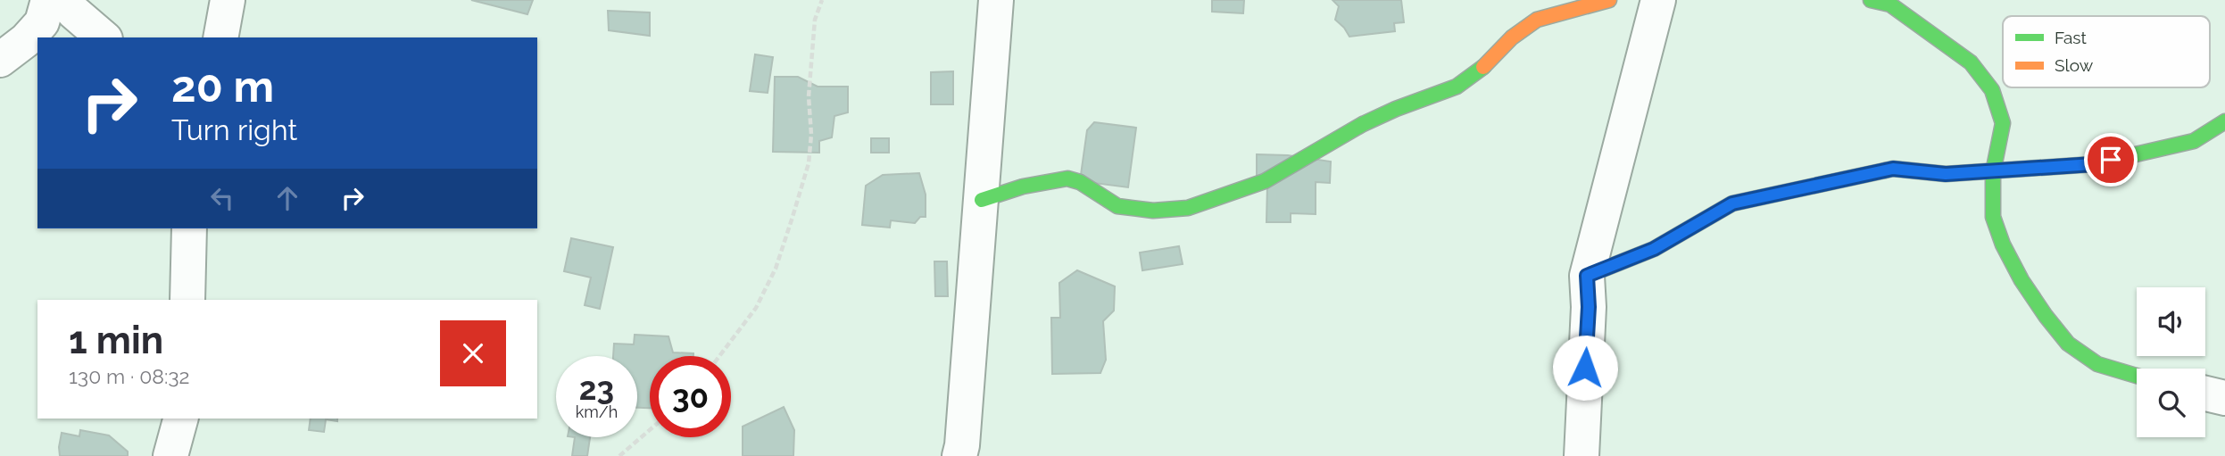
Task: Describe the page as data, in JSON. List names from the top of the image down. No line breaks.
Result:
{"legend":["Fast","Slow"],"page":{"turn":["20 m","Turn right"],"heading":["1 min","130 m · 08:32"],"speed":"23 km/h","limit":"30"}}
